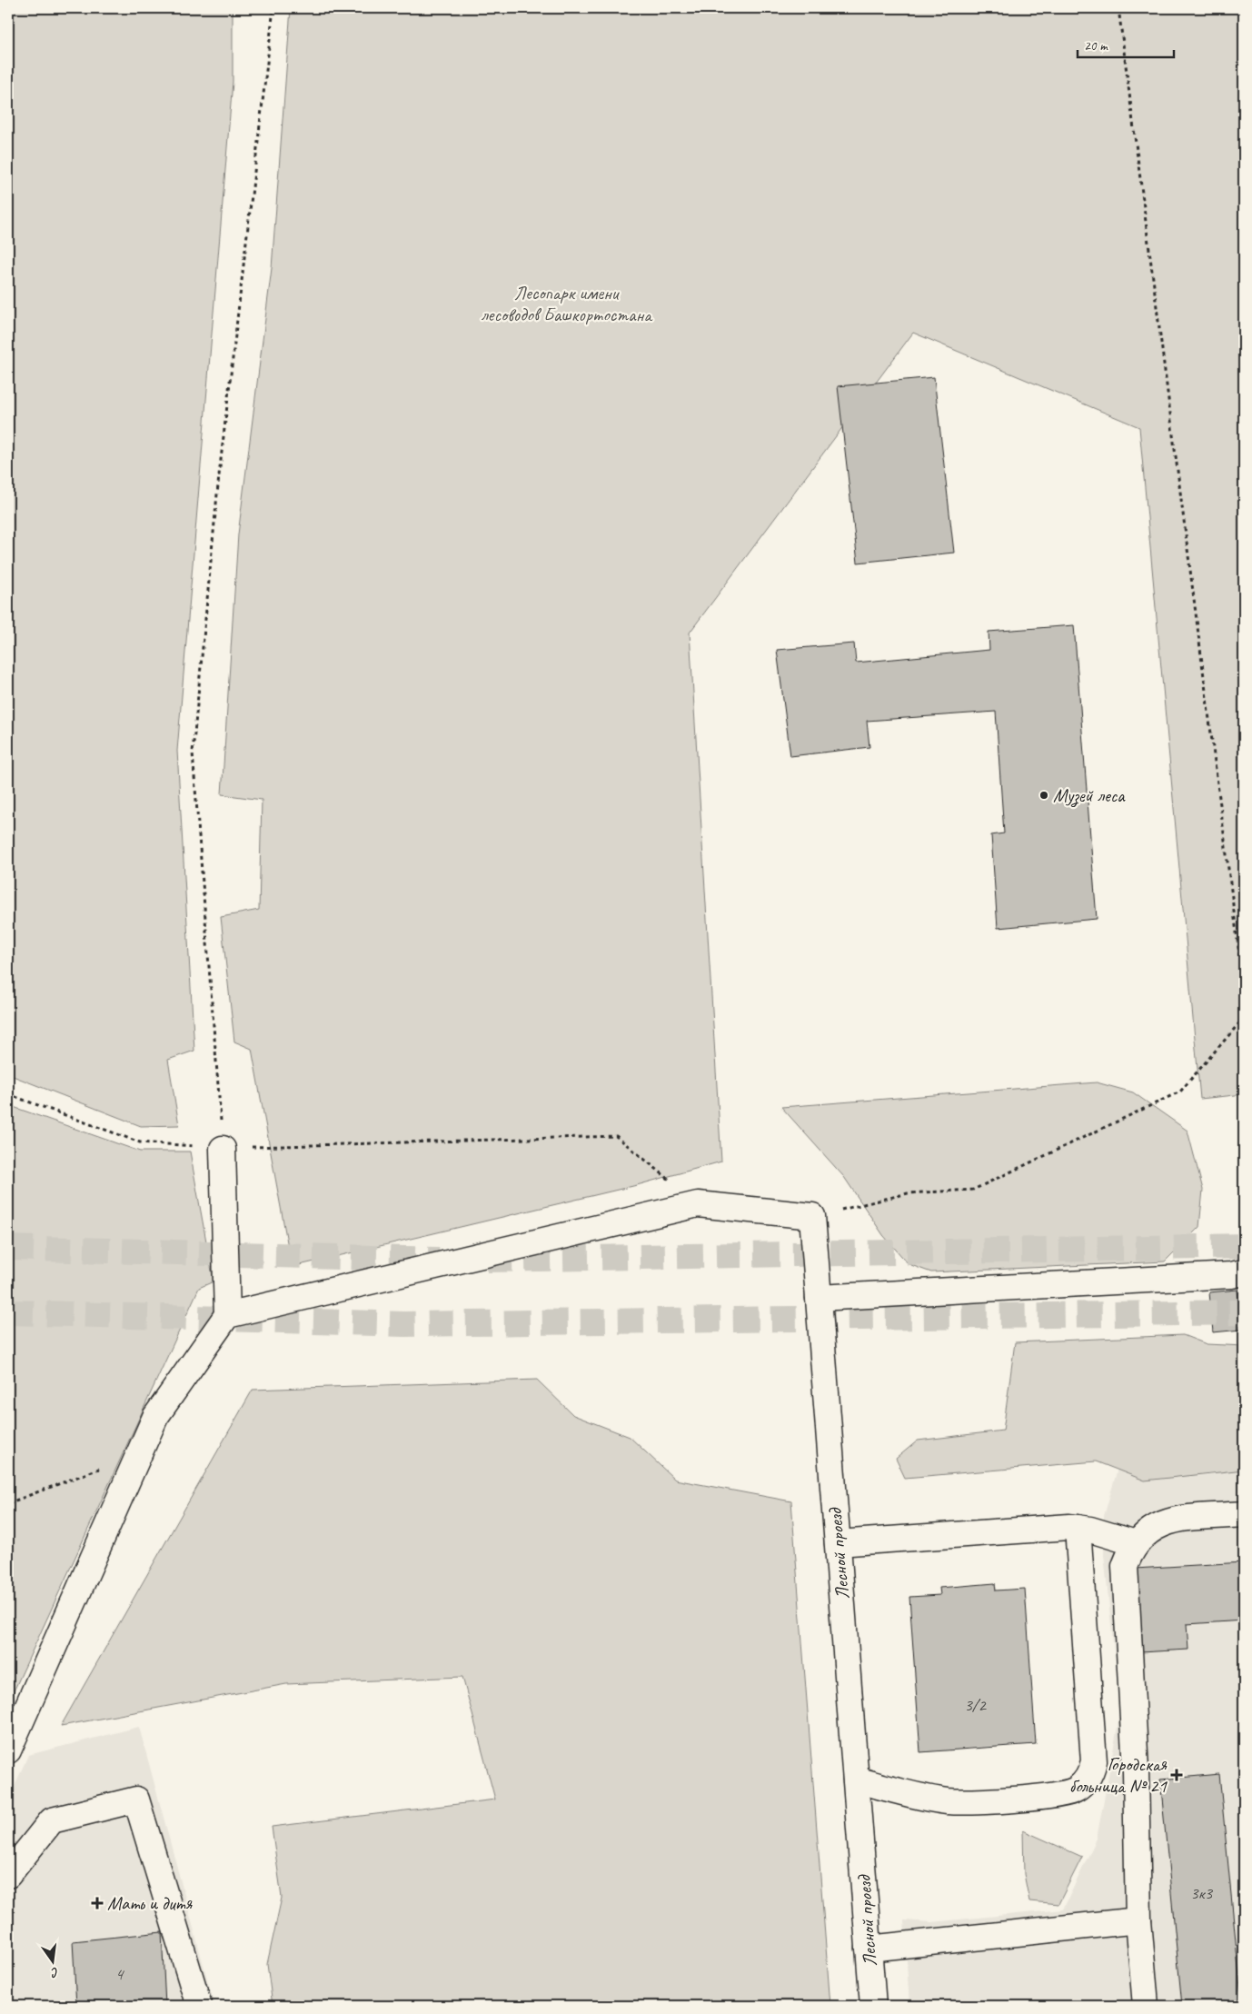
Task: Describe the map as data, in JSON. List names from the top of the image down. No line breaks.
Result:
{"streets":{"street":["Лесной проезд"]},"parks":["Лесопарк имени лесоводов Башкортостана"],"places":{"other":["Музей леса"],"health":["Городская больница № 21","Мать и дитя"]},"house_numbers":["3/2","3к3","4"],"scale_bar":"20 m","north":"bottom"}
